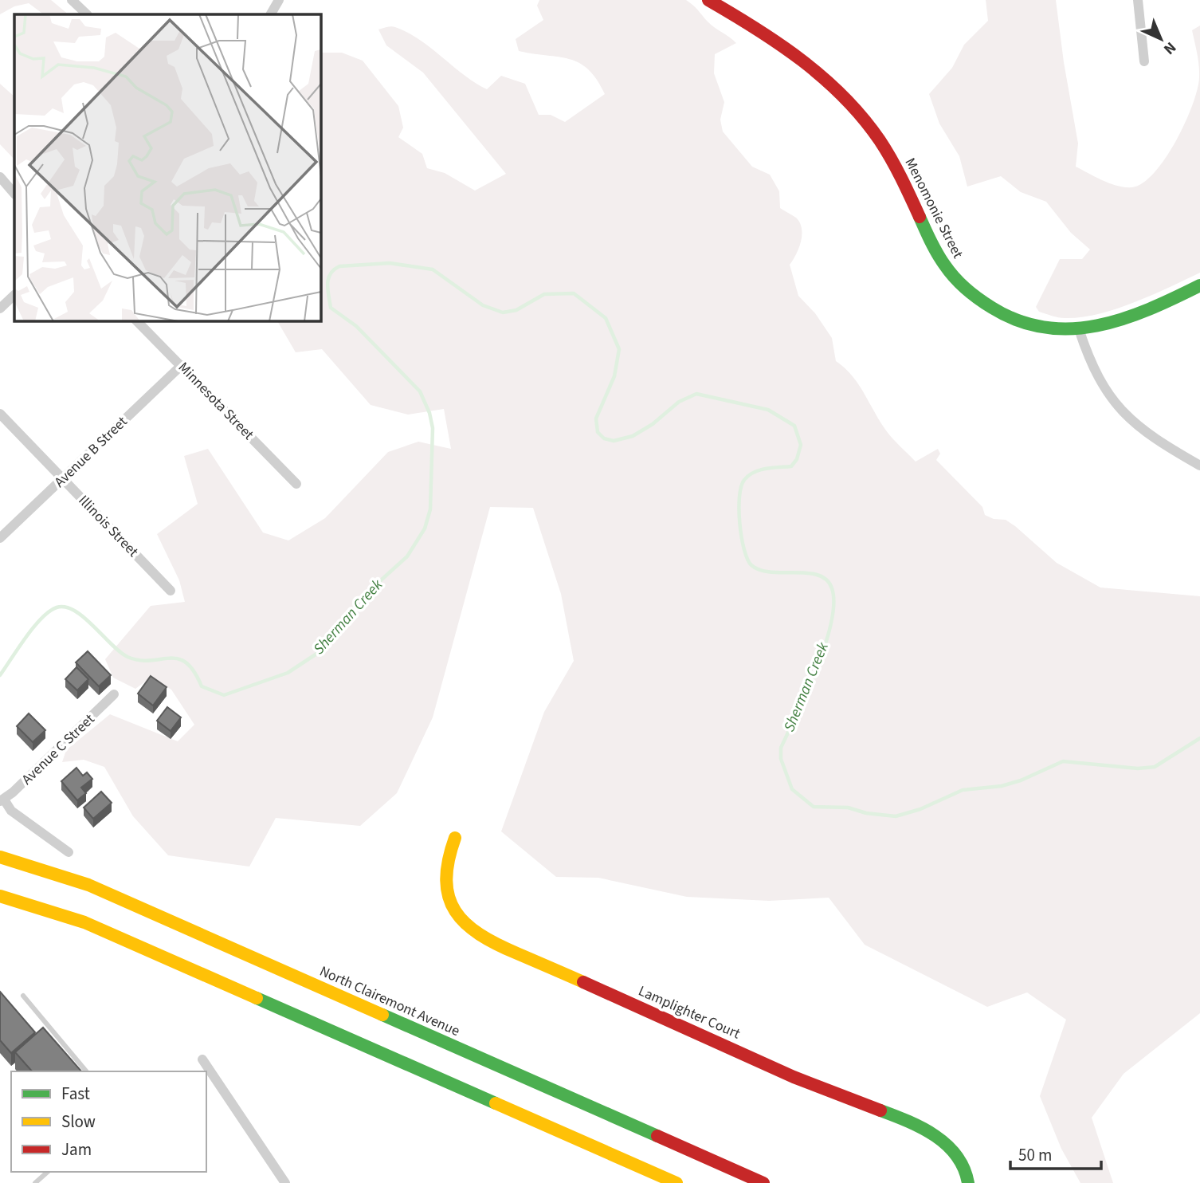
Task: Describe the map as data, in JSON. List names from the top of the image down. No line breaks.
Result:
{"streets":{"main road":["Menomonie Street","North Clairemont Avenue","Lamplighter Court"],"street":["Minnesota Street","Avenue B Street","Illinois Street","Avenue C Street"]},"crossings":[["Minnesota Street","Avenue B Street"],["Avenue B Street","Illinois Street"]],"water":["Sherman Creek"],"legend":["Fast","Slow","Jam"],"scale_bar":"50 m","north":"bottom right"}
